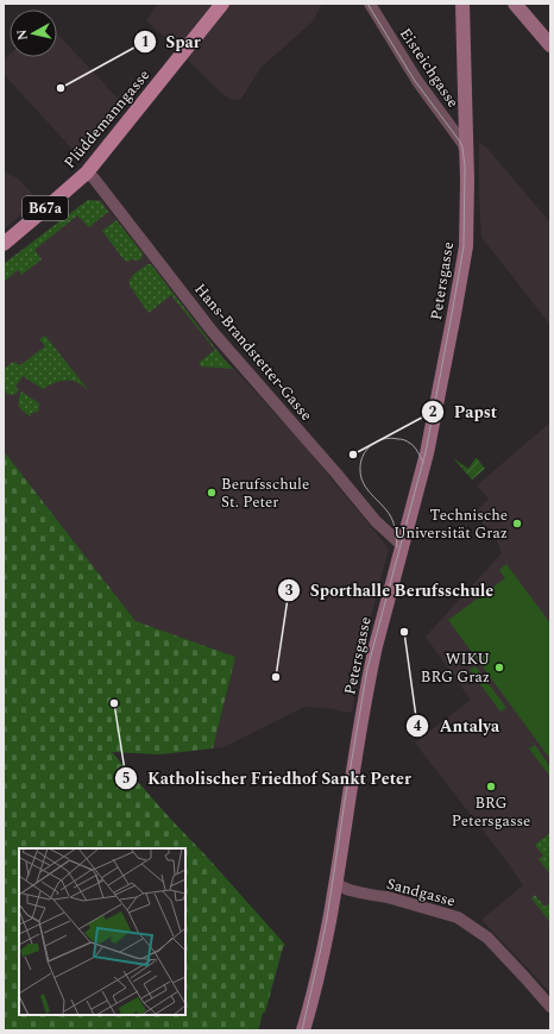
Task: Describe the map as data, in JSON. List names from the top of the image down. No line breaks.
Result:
{"streets":{"main road":["Plüddemanngasse","B67a","Petersgasse"],"street":["Eisteichgasse","Hans-Brandstetter-Gasse","Sandgasse"]},"crossings":[["Eisteichgasse","Petersgasse"],["Plüddemanngasse","Hans-Brandstetter-Gasse"],["Petersgasse","Hans-Brandstetter-Gasse"],["Petersgasse","Sandgasse"]],"places":["Spar","Papst","Berufsschule St. Peter","Technische Universität Graz","Antalya","WIKU BRG Graz","Sporthalle Berufsschule","Katholischer Friedhof Sankt Peter","BRG Petersgasse"],"north":"left"}
